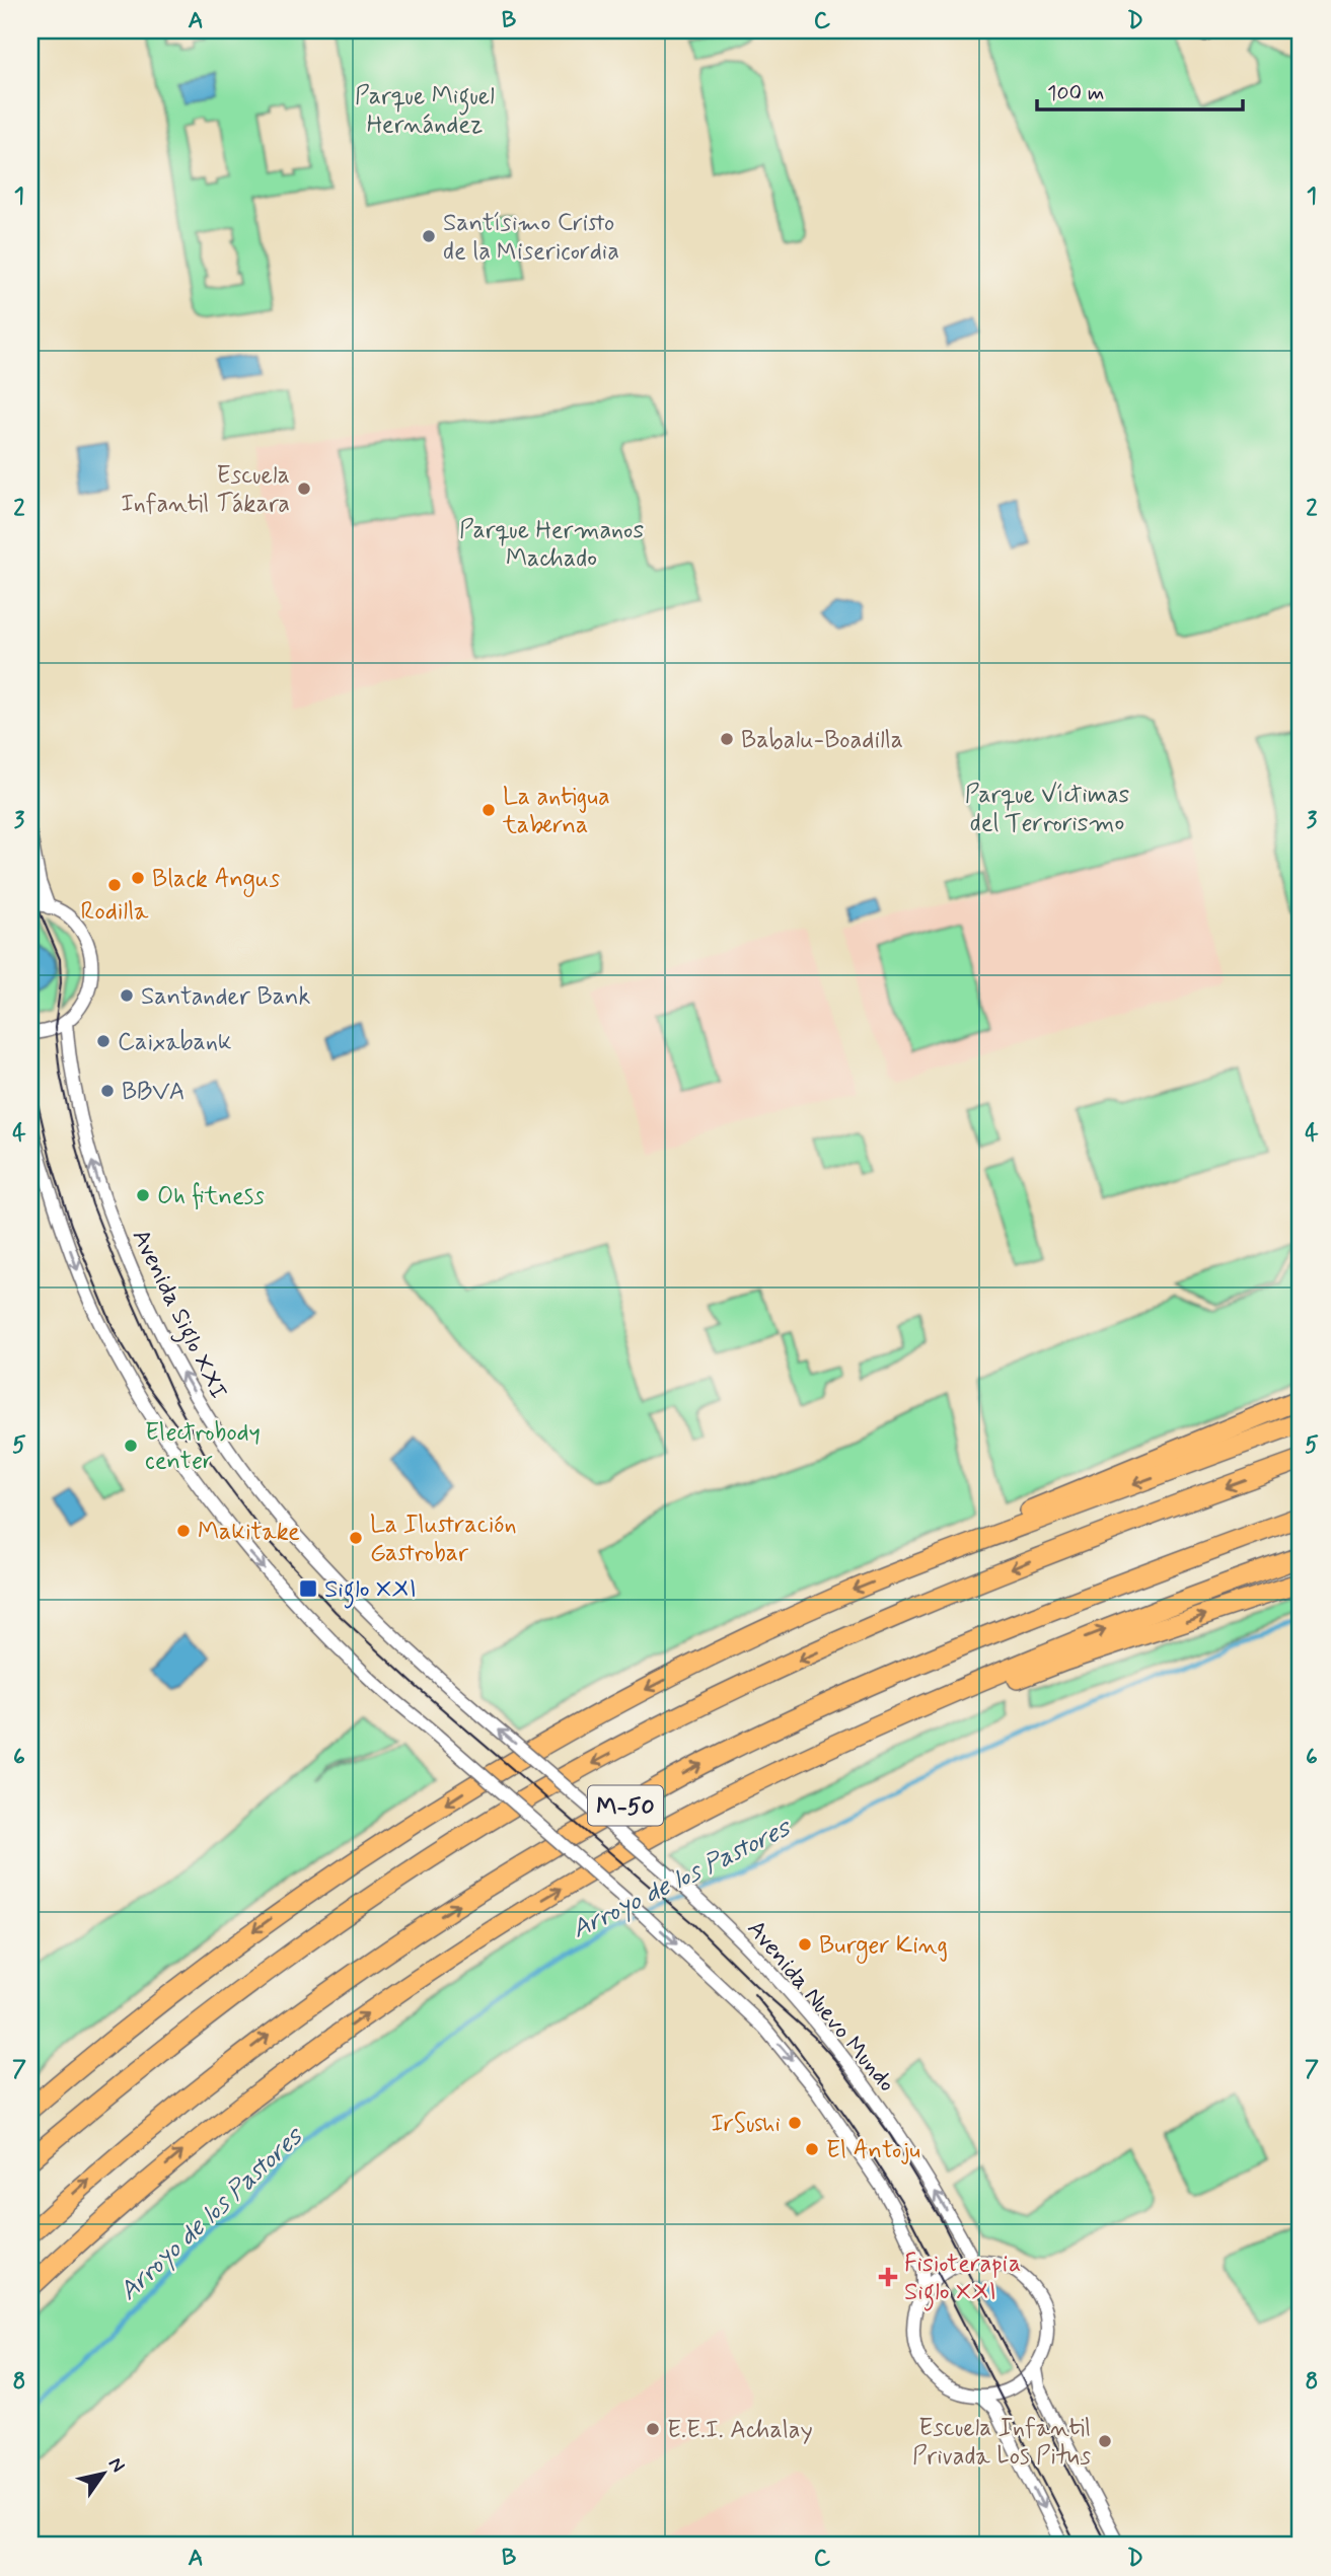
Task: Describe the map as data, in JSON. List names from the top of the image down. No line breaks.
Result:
{"streets":{"highway":["M-50"],"street":["Avenida Siglo XXI","Avenida Nuevo Mundo"]},"crossings":[["Avenida Siglo XXI","Avenida Nuevo Mundo"]],"water":["Arroyo de los Pastores"],"parks":["Parque Miguel Hernández","Parque Hermanos Machado","Parque Víctimas del Terrorismo"],"places":{"other":["Santísimo Cristo de la Misericordia","Escuela Infantil Tákara","Babalu-Boadilla","La antigua taberna","Black Angus","Rodilla","Santander Bank","Caixabank","BBVA","Oh fitness","Electrobody center","Makitake","La Ilustración Gastrobar","Burger King","IrSushi","El Antoju","E.E.I. Achalay","Escuela Infantil Privada Los Pitus"],"transit":["Siglo XXI"],"health":["Fisioterapia Siglo XXI"]},"scale_bar":"100 m","north":"top right","grid":{"columns":["A","B","C","D"],"rows":["1","2","3","4","5","6","7","8"]}}
